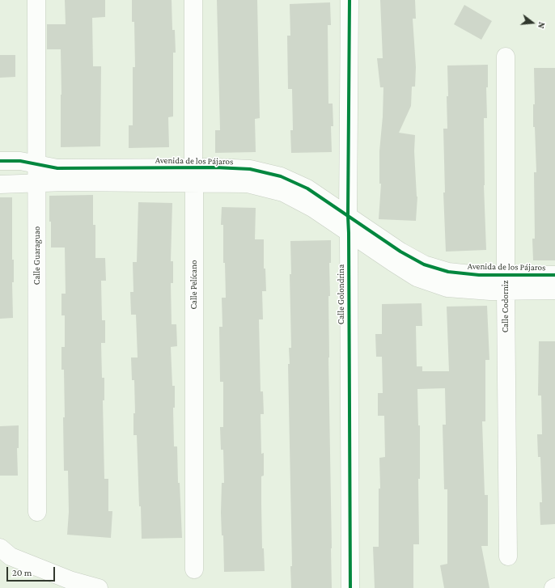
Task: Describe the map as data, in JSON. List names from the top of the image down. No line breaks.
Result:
{"streets":{"street":["Avenida de los Pájaros","Calle Guaraguao","Calle Pelícano","Calle Golondrina","Calle Codorniz"]},"crossings":[["Avenida de los Pájaros","Calle Guaraguao"],["Avenida de los Pájaros","Calle Pelícano"],["Avenida de los Pájaros","Calle Golondrina"],["Avenida de los Pájaros","Calle Codorniz"]],"scale_bar":"20 m","north":"right"}
